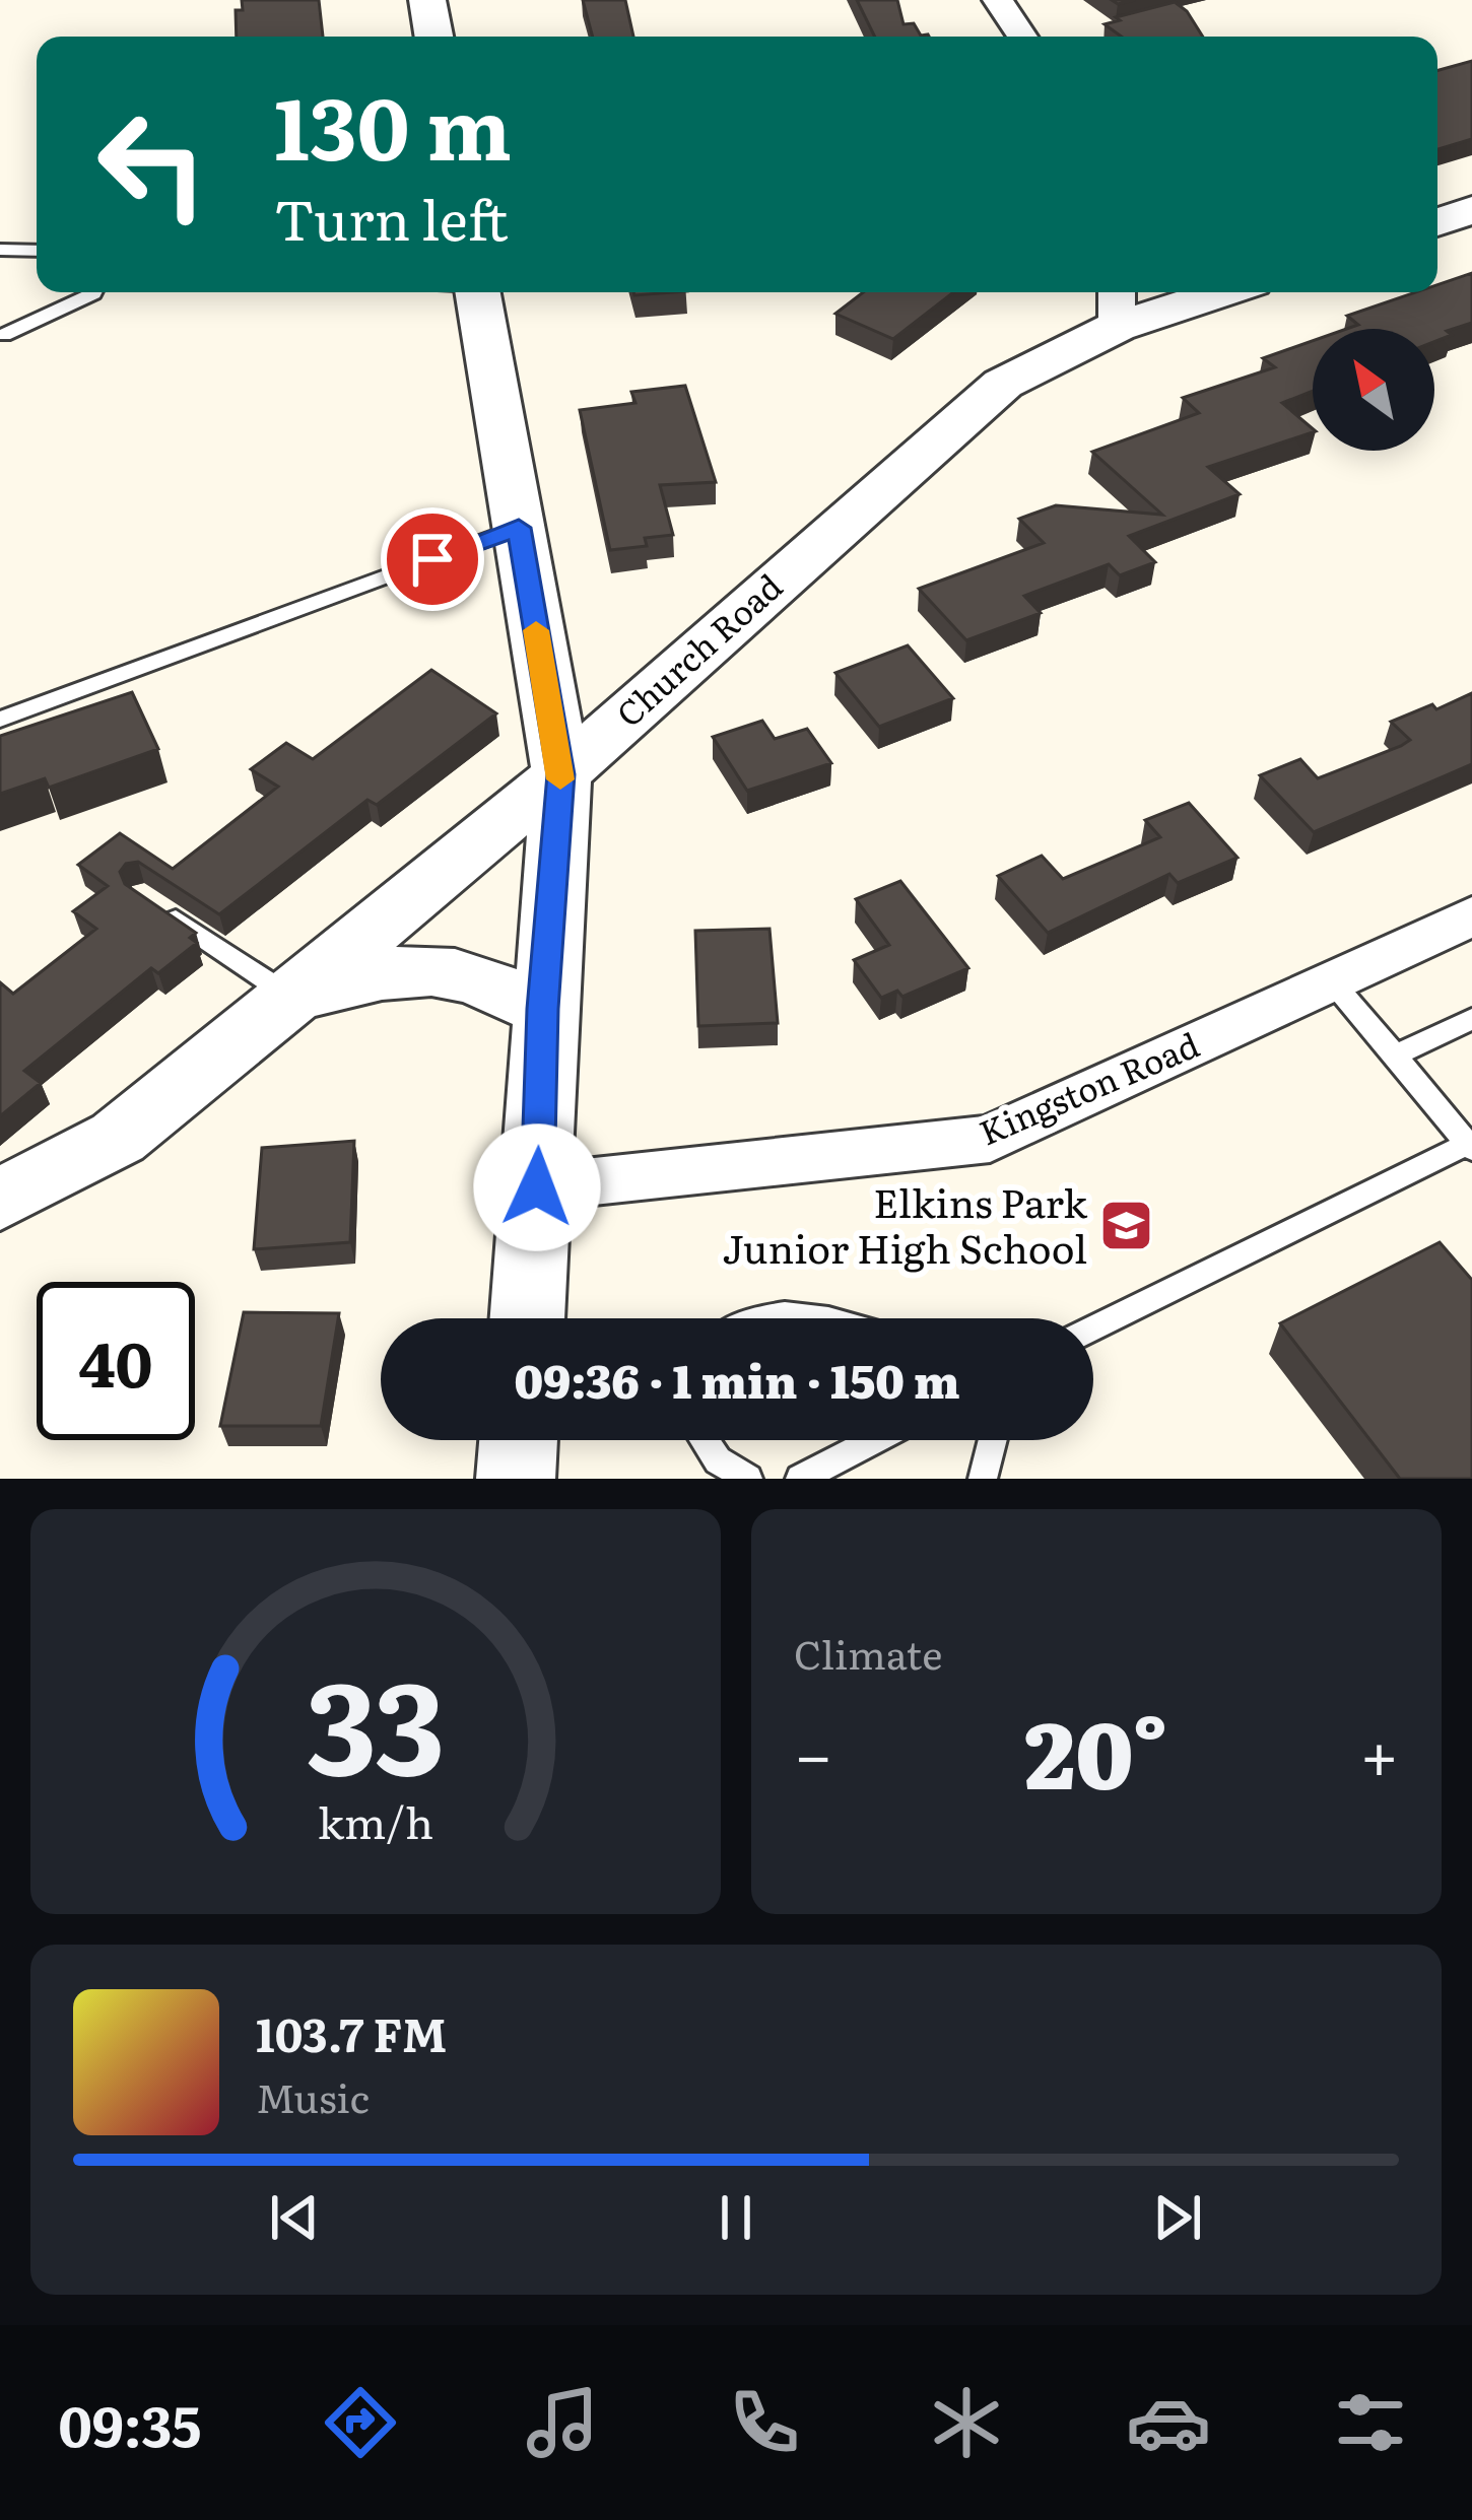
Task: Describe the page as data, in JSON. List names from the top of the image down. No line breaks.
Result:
{"streets":{"street":["Church Road","Kingston Road"]},"places":{"school or university":["Elkins Park Junior High School"]},"north":"top left","page":{"turn":["130 m","Turn left"],"limit":"40","trip":"09:36 · 1 min · 150 m","tile":"Climate","heat":["−","20°","+"],"song":["103.7 FM","Music"],"tabs":"09:35","gauge":["33","km/h"]}}
